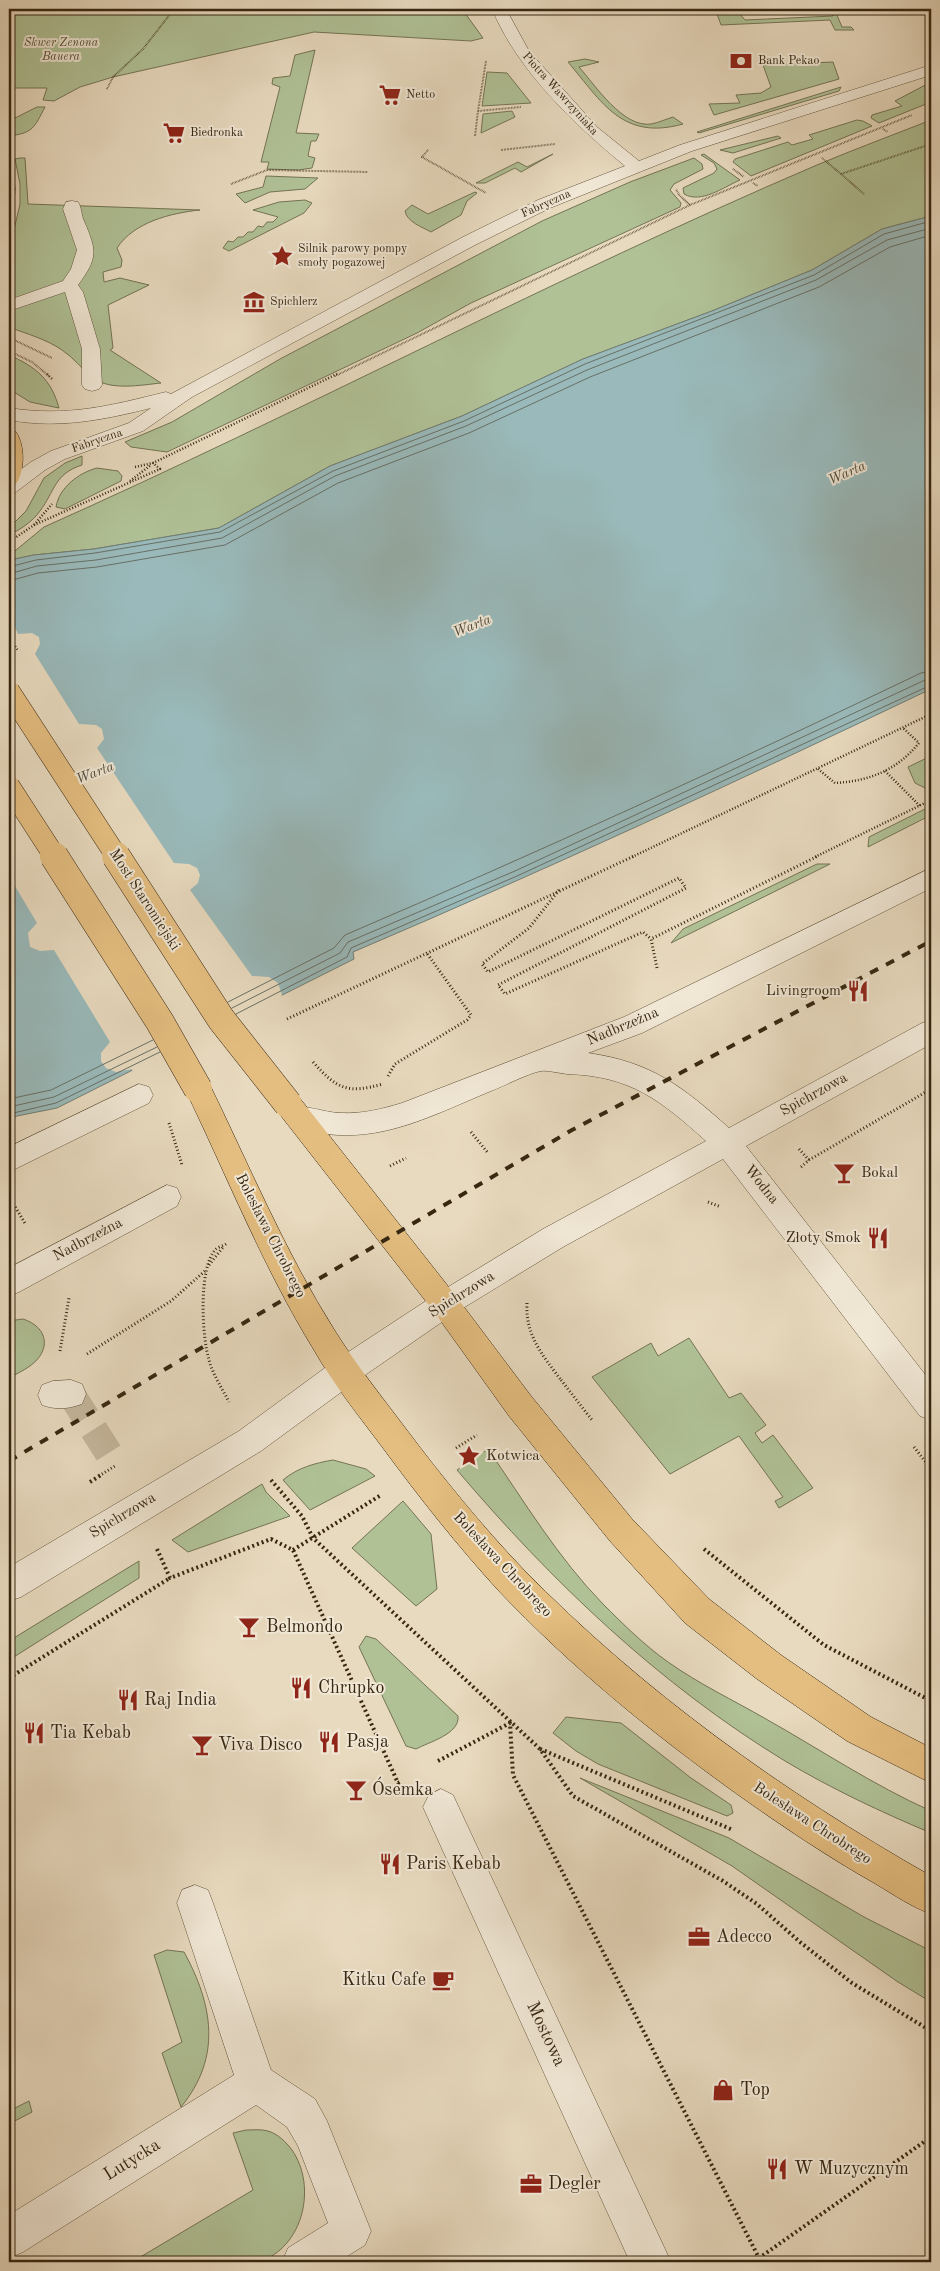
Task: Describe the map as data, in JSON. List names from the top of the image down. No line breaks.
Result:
{"streets":{"main road":["Most Staromiejski","Bolesława Chrobrego"],"street":["Piotra Wawrzyniaka","Fabryczna","Nadbrzeżna","Spichrzowa","Wodna","Mostowa","Lutycka"]},"crossings":[["Piotra Wawrzyniaka","Fabryczna"],["Most Staromiejski","Nadbrzeżna"],["Nadbrzeżna","Wodna"],["Spichrzowa","Wodna"],["Spichrzowa","Bolesława Chrobrego"]],"water":["Warta"],"parks":["Skwer Zenona Bauera"],"places":{"bank":["Bank Pekao"],"supermarket":["Netto","Biedronka"],"place":["Silnik parowy pompy smoły pogazowej","Kotwica"],"museum":["Spichlerz"],"restaurant":["Livingroom","Złoty Smok","Chrupko","Raj India","Tia Kebab","Pasja","Paris Kebab","W Muzycznym"],"bar":["Bokal","Belmondo","Viva Disco","Ósemka"],"office":["Adecco","Degler"],"cafe":["Kitku Cafe"],"shop":["Top"]}}
